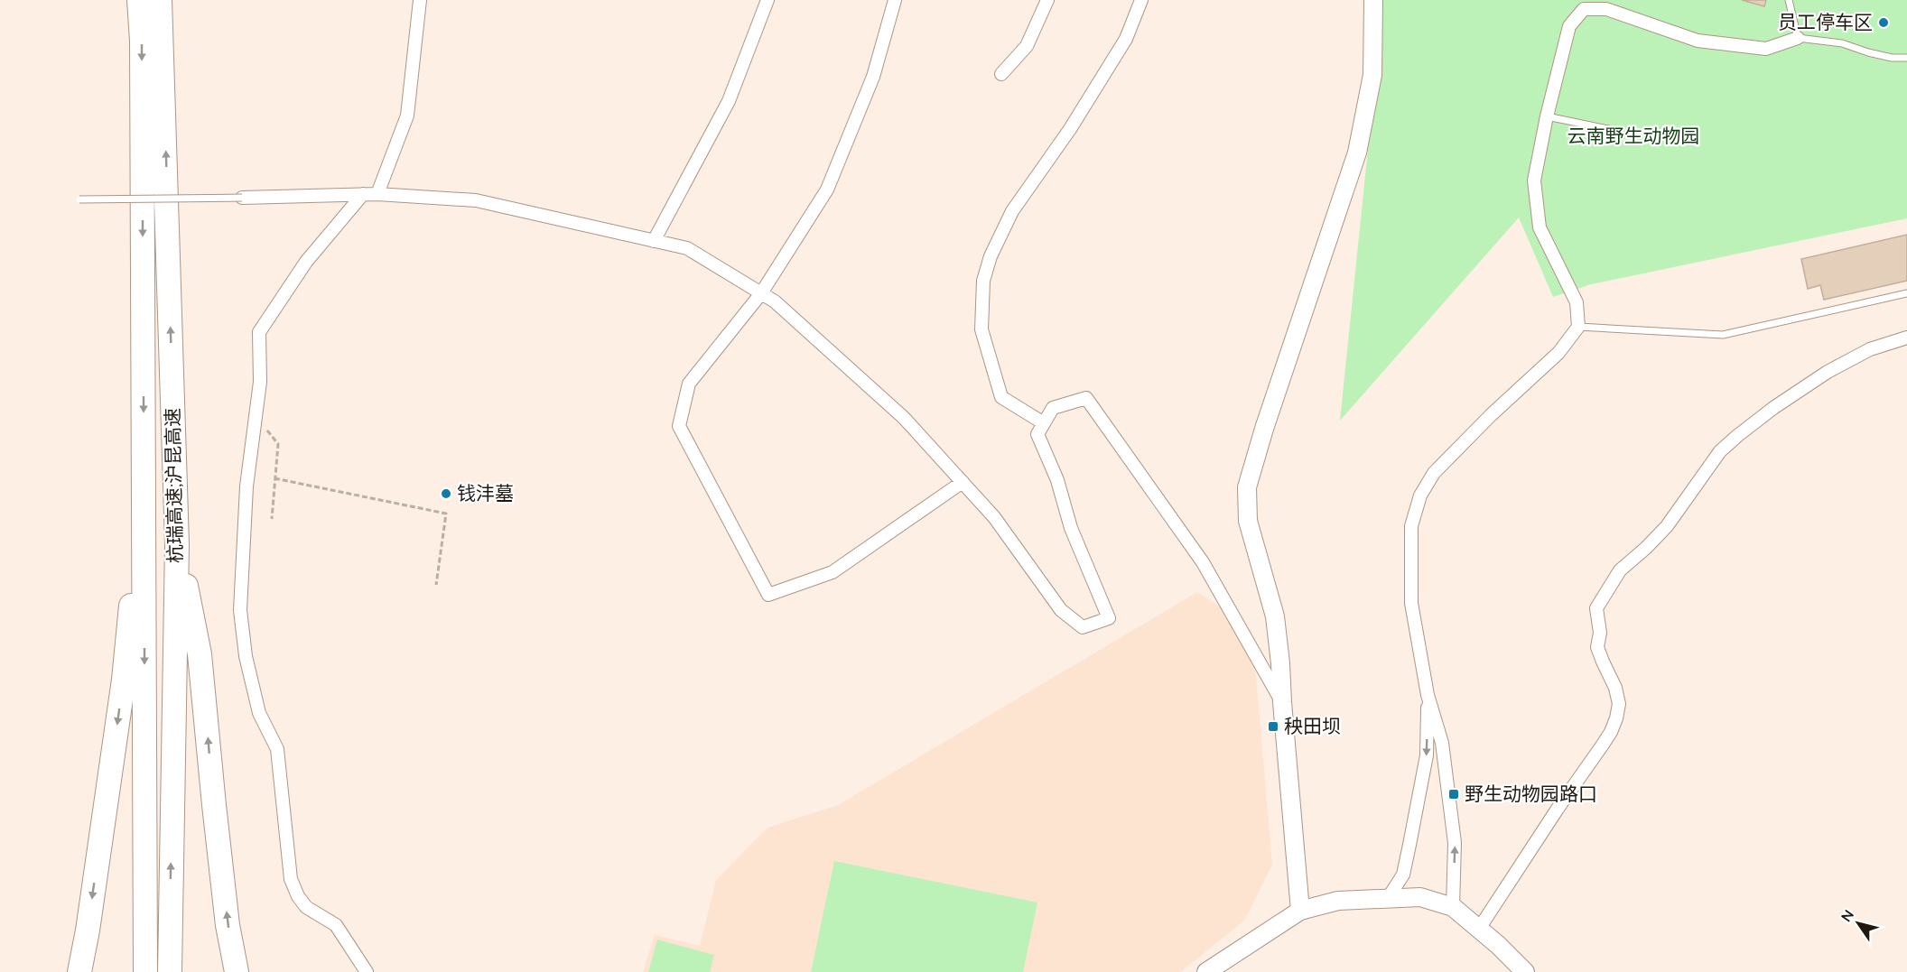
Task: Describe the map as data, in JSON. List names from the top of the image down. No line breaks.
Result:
{"streets":{"highway":["杭瑞高速;沪昆高速"]},"parks":["云南野生动物园"],"places":{"other":["员工停车区","钱沣墓"],"transit":["秧田坝","野生动物园路口"]},"north":"top left"}
